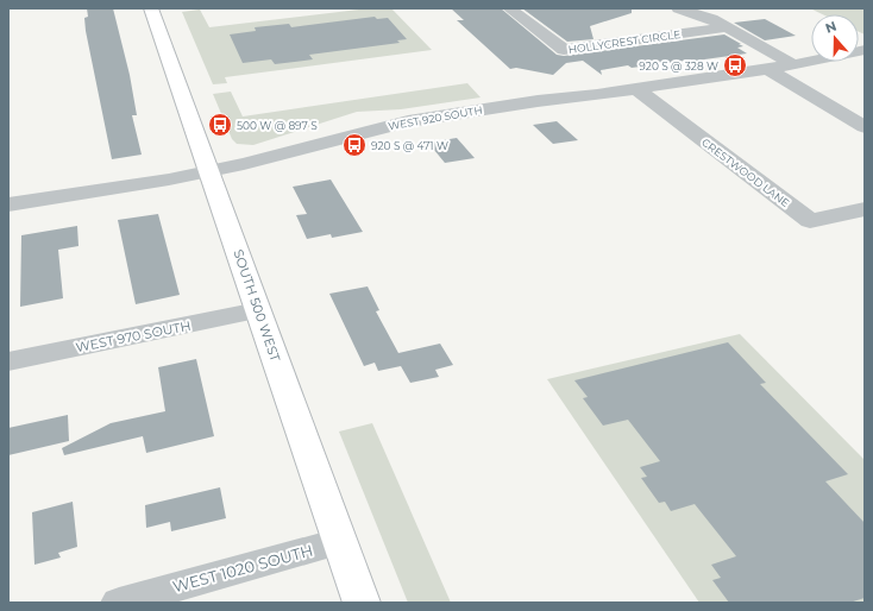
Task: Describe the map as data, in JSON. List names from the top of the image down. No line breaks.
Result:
{"streets":{"main road":["SOUTH 500 WEST"],"street":["HOLLYCREST CIRCLE","WEST 920 SOUTH","CRESTWOOD LANE","WEST 970 SOUTH","WEST 1020 SOUTH"]},"crossings":[["WEST 920 SOUTH","CRESTWOOD LANE"],["WEST 920 SOUTH","SOUTH 500 WEST"],["SOUTH 500 WEST","WEST 970 SOUTH"],["SOUTH 500 WEST","WEST 1020 SOUTH"]],"places":{"bus stop":["920 S @ 328 W","500 W @ 897 S","920 S @ 471 W"]},"north":"top"}
